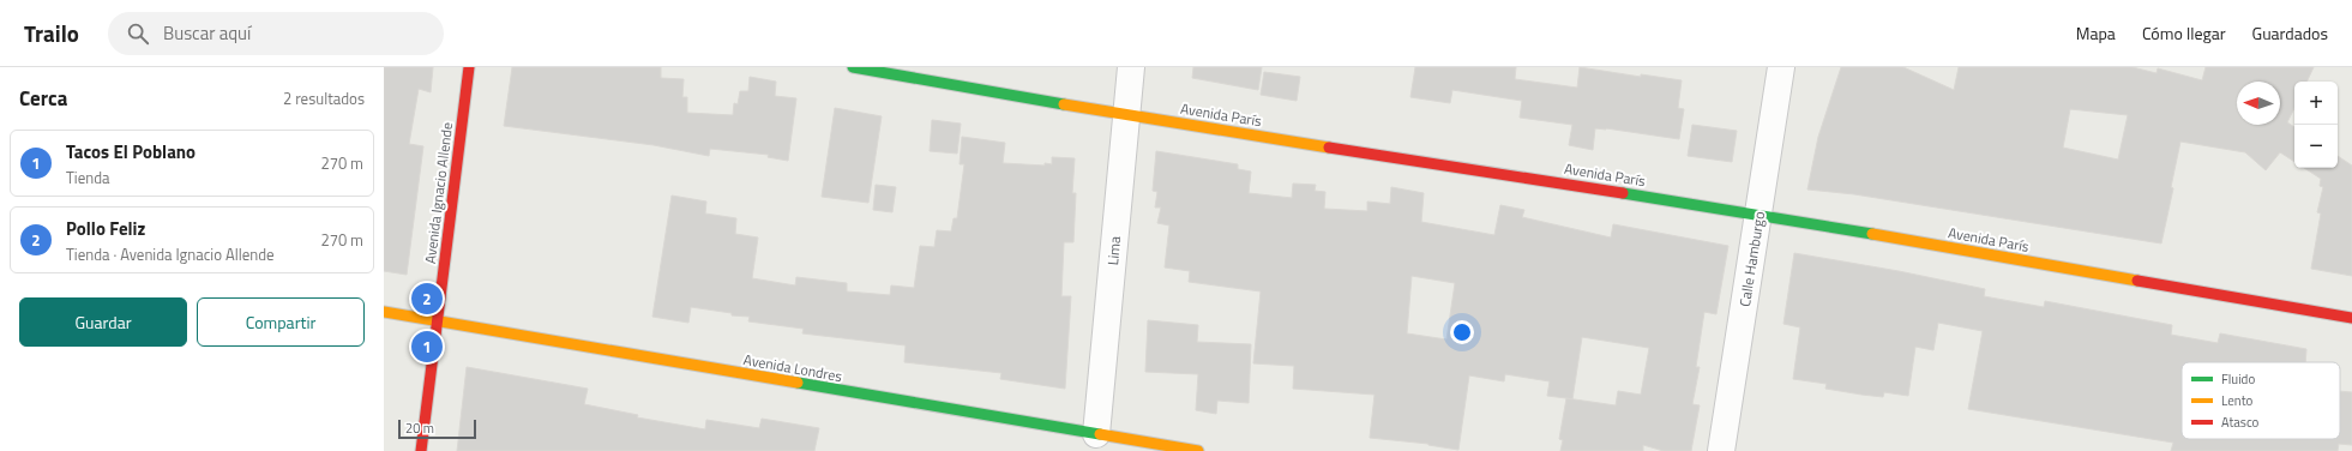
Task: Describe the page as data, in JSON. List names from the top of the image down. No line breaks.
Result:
{"streets":{"main road":["Avenida París","Avenida Ignacio Allende","Avenida Londres"],"street":["Lima","Calle Hamburgo"]},"crossings":[["Avenida París","Lima"],["Avenida París","Calle Hamburgo"],["Avenida Ignacio Allende","Avenida Londres"],["Lima","Avenida Londres"]],"legend":["Fluido","Lento","Atasco"],"scale_bar":"20 m","north":"left","page":{"header":"Trailo","search":"Buscar aquí","nav":["Mapa","Cómo llegar","Guardados"],"heading":["Cerca","2 resultados"],"map_buttons":["+","−"],"list":[{"mark":"1","name":"Tacos El Poblano","note":"Tienda","value":"270 m"},{"mark":"2","name":"Pollo Feliz","note":"Tienda · Avenida Ignacio Allende","value":"270 m"}],"pins":["2","1"],"buttons":["Guardar","Compartir"],"scale":"20 m"}}
